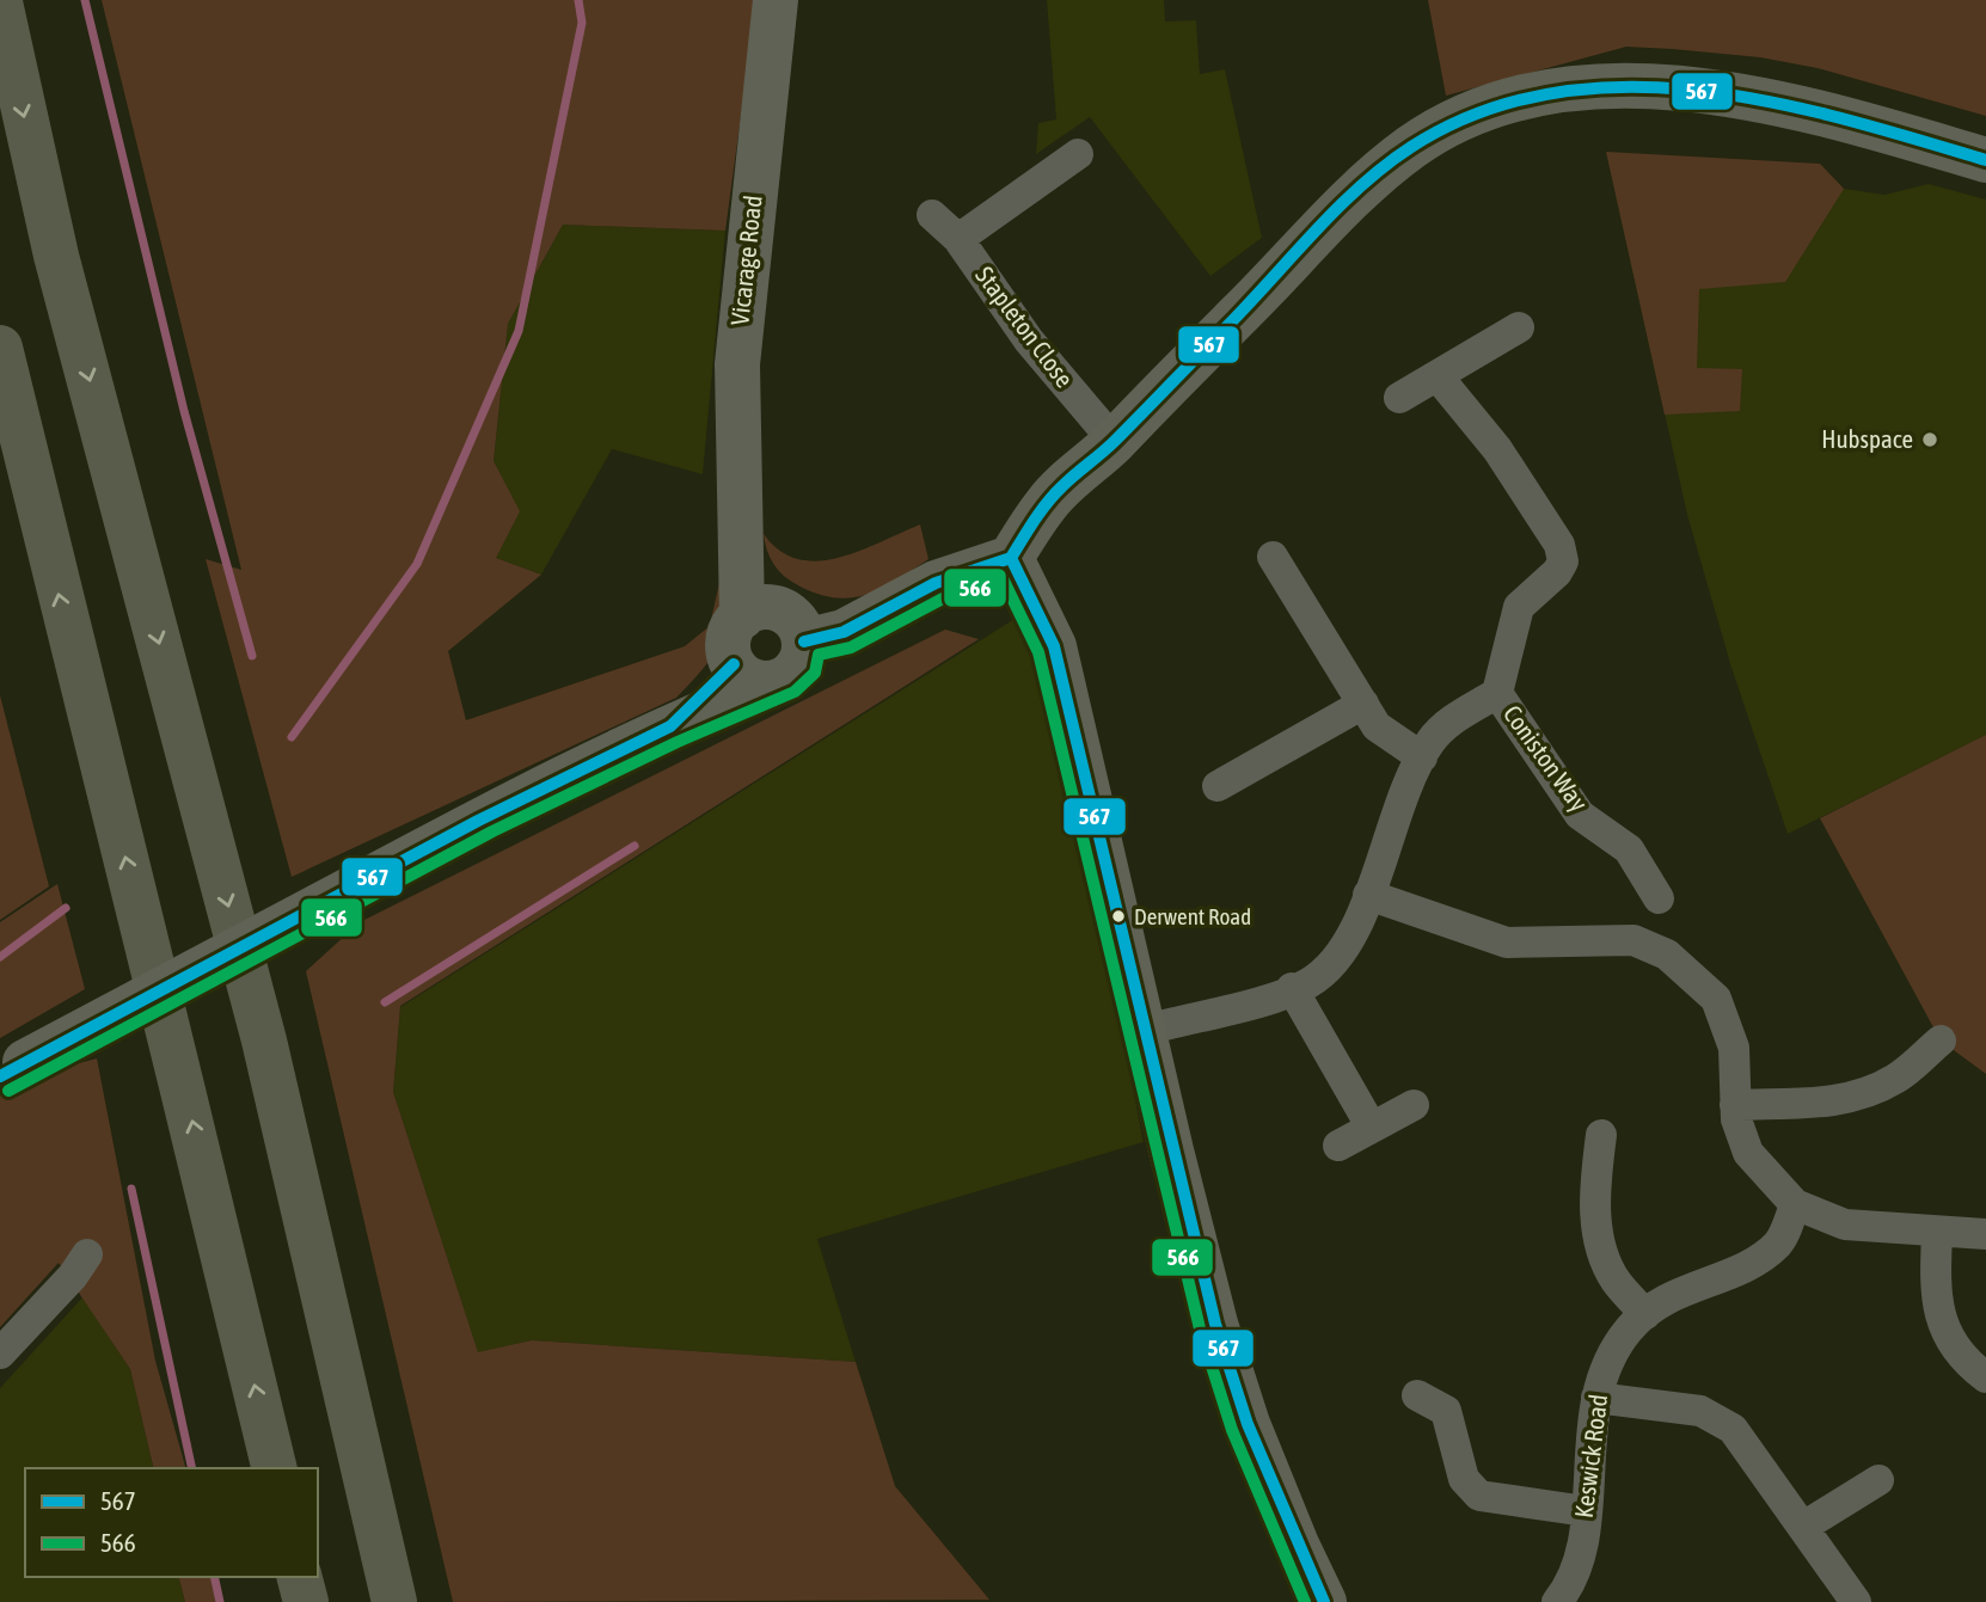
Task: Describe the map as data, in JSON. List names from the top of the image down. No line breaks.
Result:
{"streets":{"main road":["Vicarage Road"],"street":["Stapleton Close","Coniston Way","Keswick Road"]},"places":["Hubspace","Derwent Road"],"lines":["transit line 567","transit line 566"],"legend":["567","566"]}
